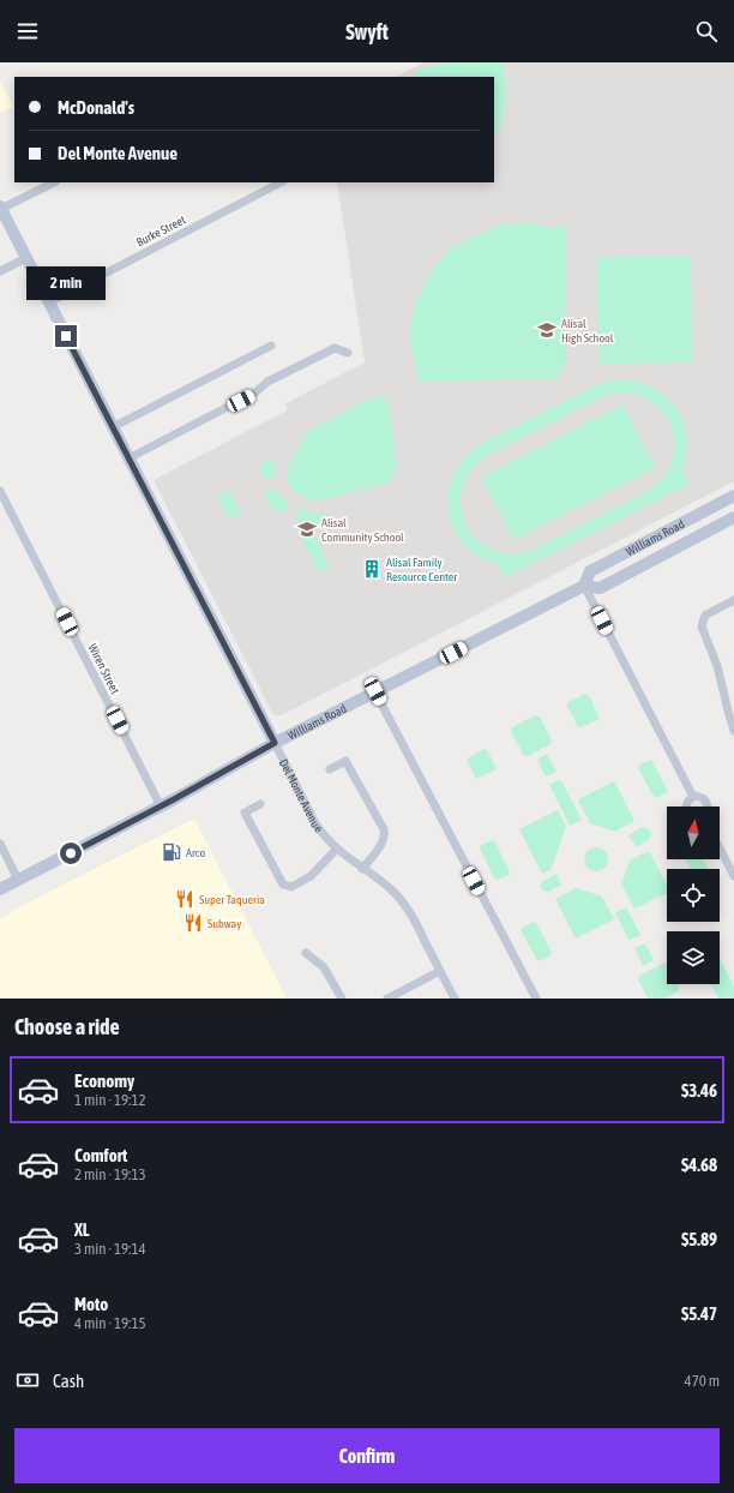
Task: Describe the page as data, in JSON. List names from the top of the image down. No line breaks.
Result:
{"streets":{"main road":["Williams Road","Del Monte Avenue"],"street":["Burke Street","Wiren Street"]},"crossings":[["Burke Street","Del Monte Avenue"],["Williams Road","Wiren Street"],["Williams Road","Del Monte Avenue"]],"places":{"school or university":["Alisal High School","Alisal Community School"],"building":["Alisal Family Resource Center"],"fuel station":["Arco"],"restaurant":["Super Taqueria","Subway"]},"north":"top","page":{"header":"Swyft","banner":["McDonald's","Del Monte Avenue"],"bubble":"2 min","heading":"Choose a ride","list":[{"name":"Economy","note":"1 min · 19:12","value":"$3.46"},{"name":"Comfort","note":"2 min · 19:13","value":"$4.68"},{"name":"XL","note":"3 min · 19:14","value":"$5.89"},{"name":"Moto","note":"4 min · 19:15","value":"$5.47"}],"pay":["Cash","470 m"],"buttons":"Confirm"}}
